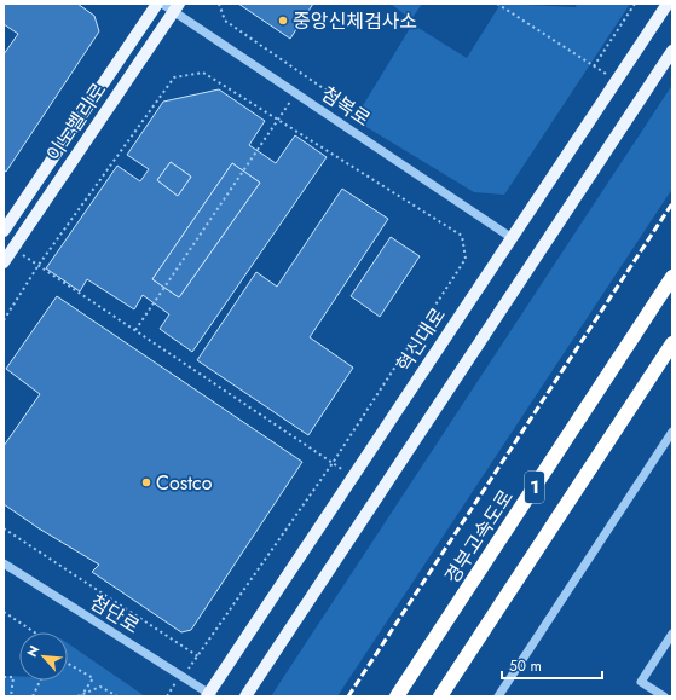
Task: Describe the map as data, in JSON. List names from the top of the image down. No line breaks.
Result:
{"streets":{"highway":["1","경부고속도로"],"main road":["이노벨리로","혁신대로"],"street":["첨복로","첨단로"]},"crossings":[["첨복로","이노벨리로"],["첨복로","혁신대로"],["혁신대로","첨단로"]],"places":["중앙신체검사소","Costco"],"scale_bar":"50 m","north":"top left"}
